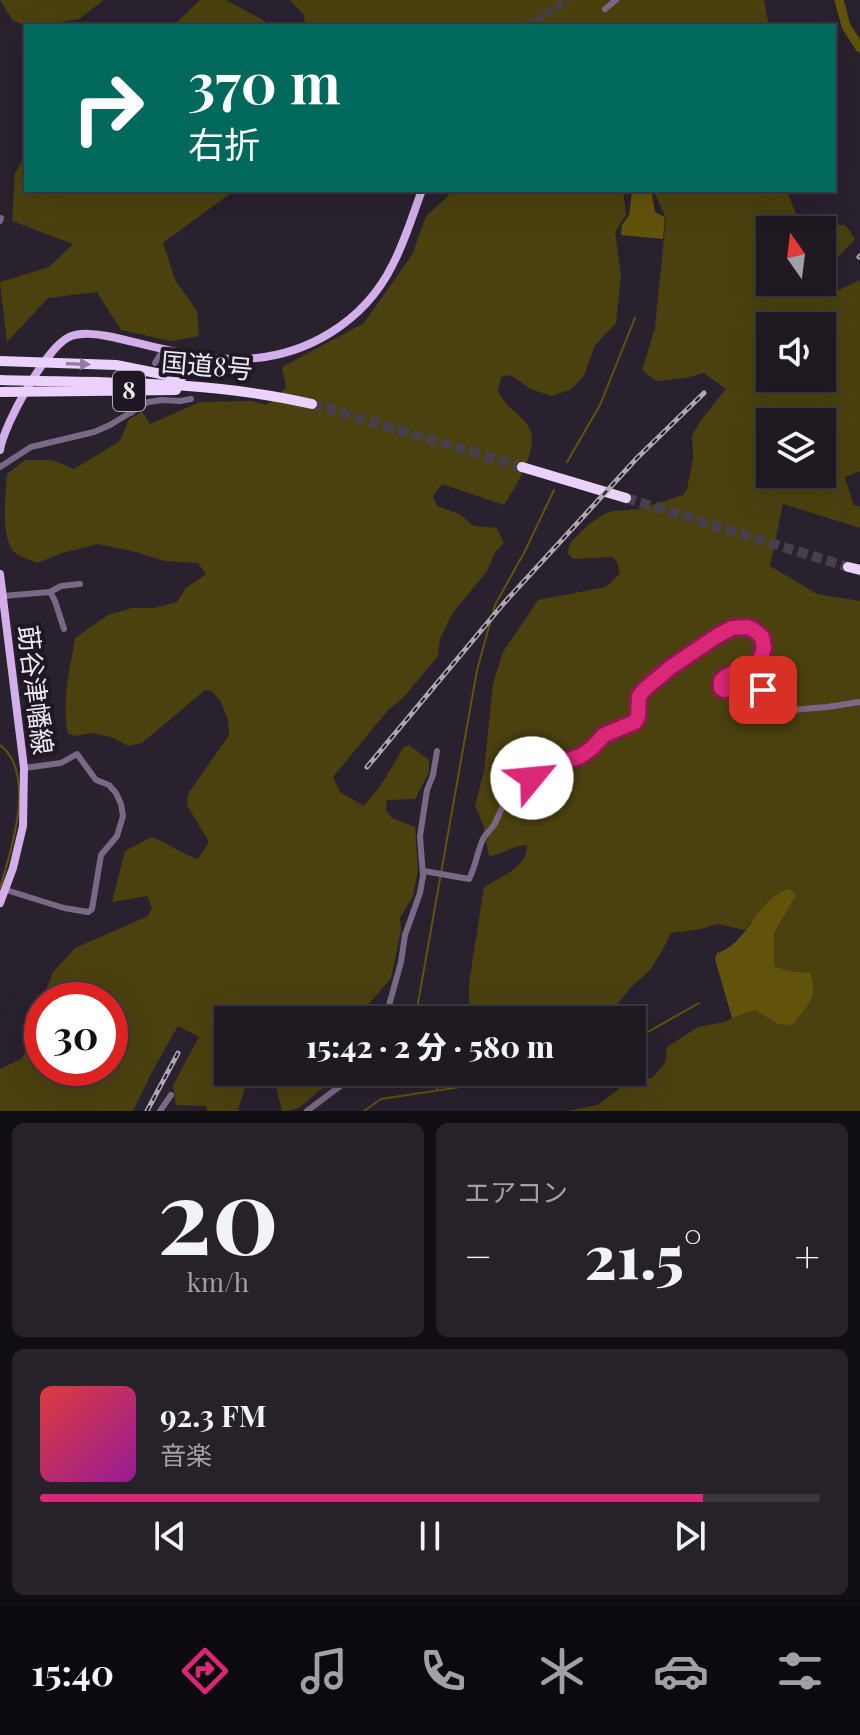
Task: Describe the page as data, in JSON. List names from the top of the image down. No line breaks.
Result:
{"streets":{"highway":["国道8号","8"],"main road":["莇谷津幡線"]},"crossings":[["国道8号","8"]],"north":"top","page":{"turn":["370 m","右折"],"limit":"30","trip":"15:42 · 2 分 · 580 m","tile":[["20","km/h"],"エアコン"],"heat":["−","21.5°","+"],"song":["92.3 FM","音楽"],"tabs":"15:40"}}
